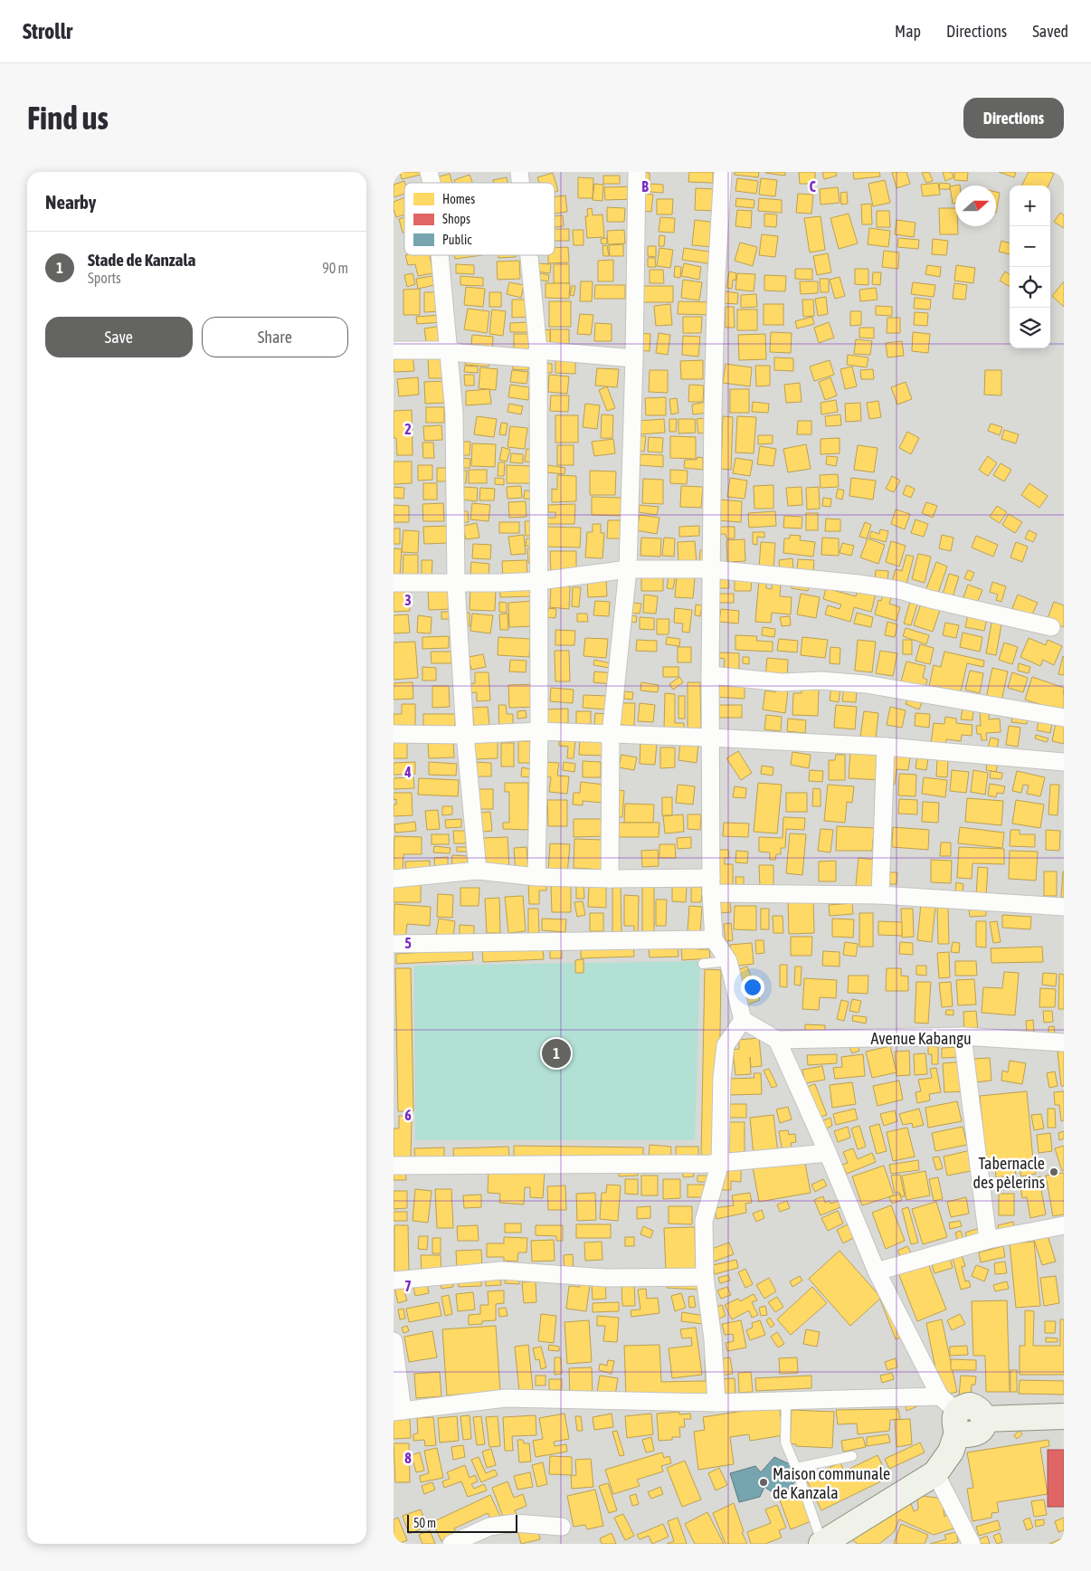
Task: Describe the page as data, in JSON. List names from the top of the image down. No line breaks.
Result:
{"streets":{"street":["Avenue Kabangu"]},"places":["Tabernacle des pèlerins","Maison communale de Kanzala"],"legend":["Homes","Shops","Public"],"scale_bar":"50 m","north":"right","page":{"header":"Strollr","nav":["Map","Directions","Saved"],"buttons":["Directions",["Save","Share"]],"title":"Find us","heading":"Nearby","map_buttons":["+","−"],"list":[{"mark":"1","name":"Stade de Kanzala","note":"Sports","value":"90 m"}],"pins":"1","scale":"50 m"},"grid":{"columns":["B","C"],"rows":["2","3","4","5","6","7","8"]}}
